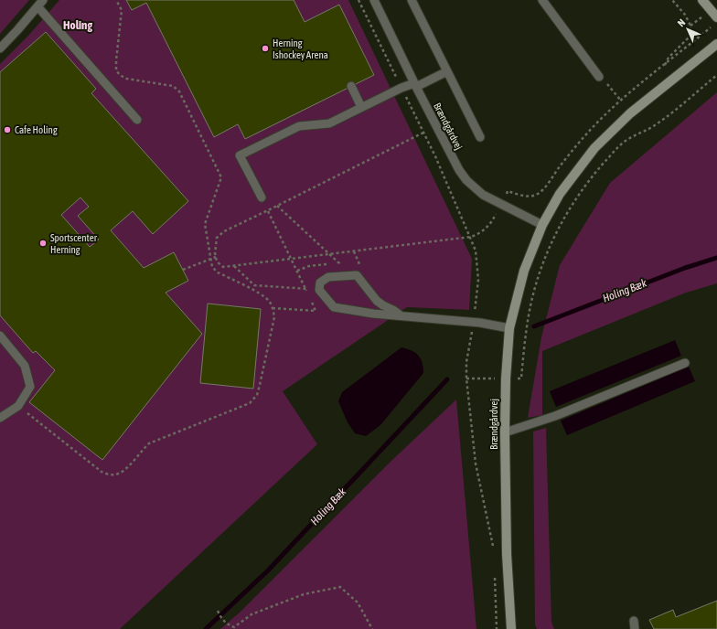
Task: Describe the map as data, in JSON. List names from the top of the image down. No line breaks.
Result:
{"streets":{"street":["Brændgårdvej"]},"districts":["Holing"],"water":["Holing Bæk"],"places":["Herning Ishockey Arena","Cafe Holing","Sportscenter Herning"],"north":"top left"}
